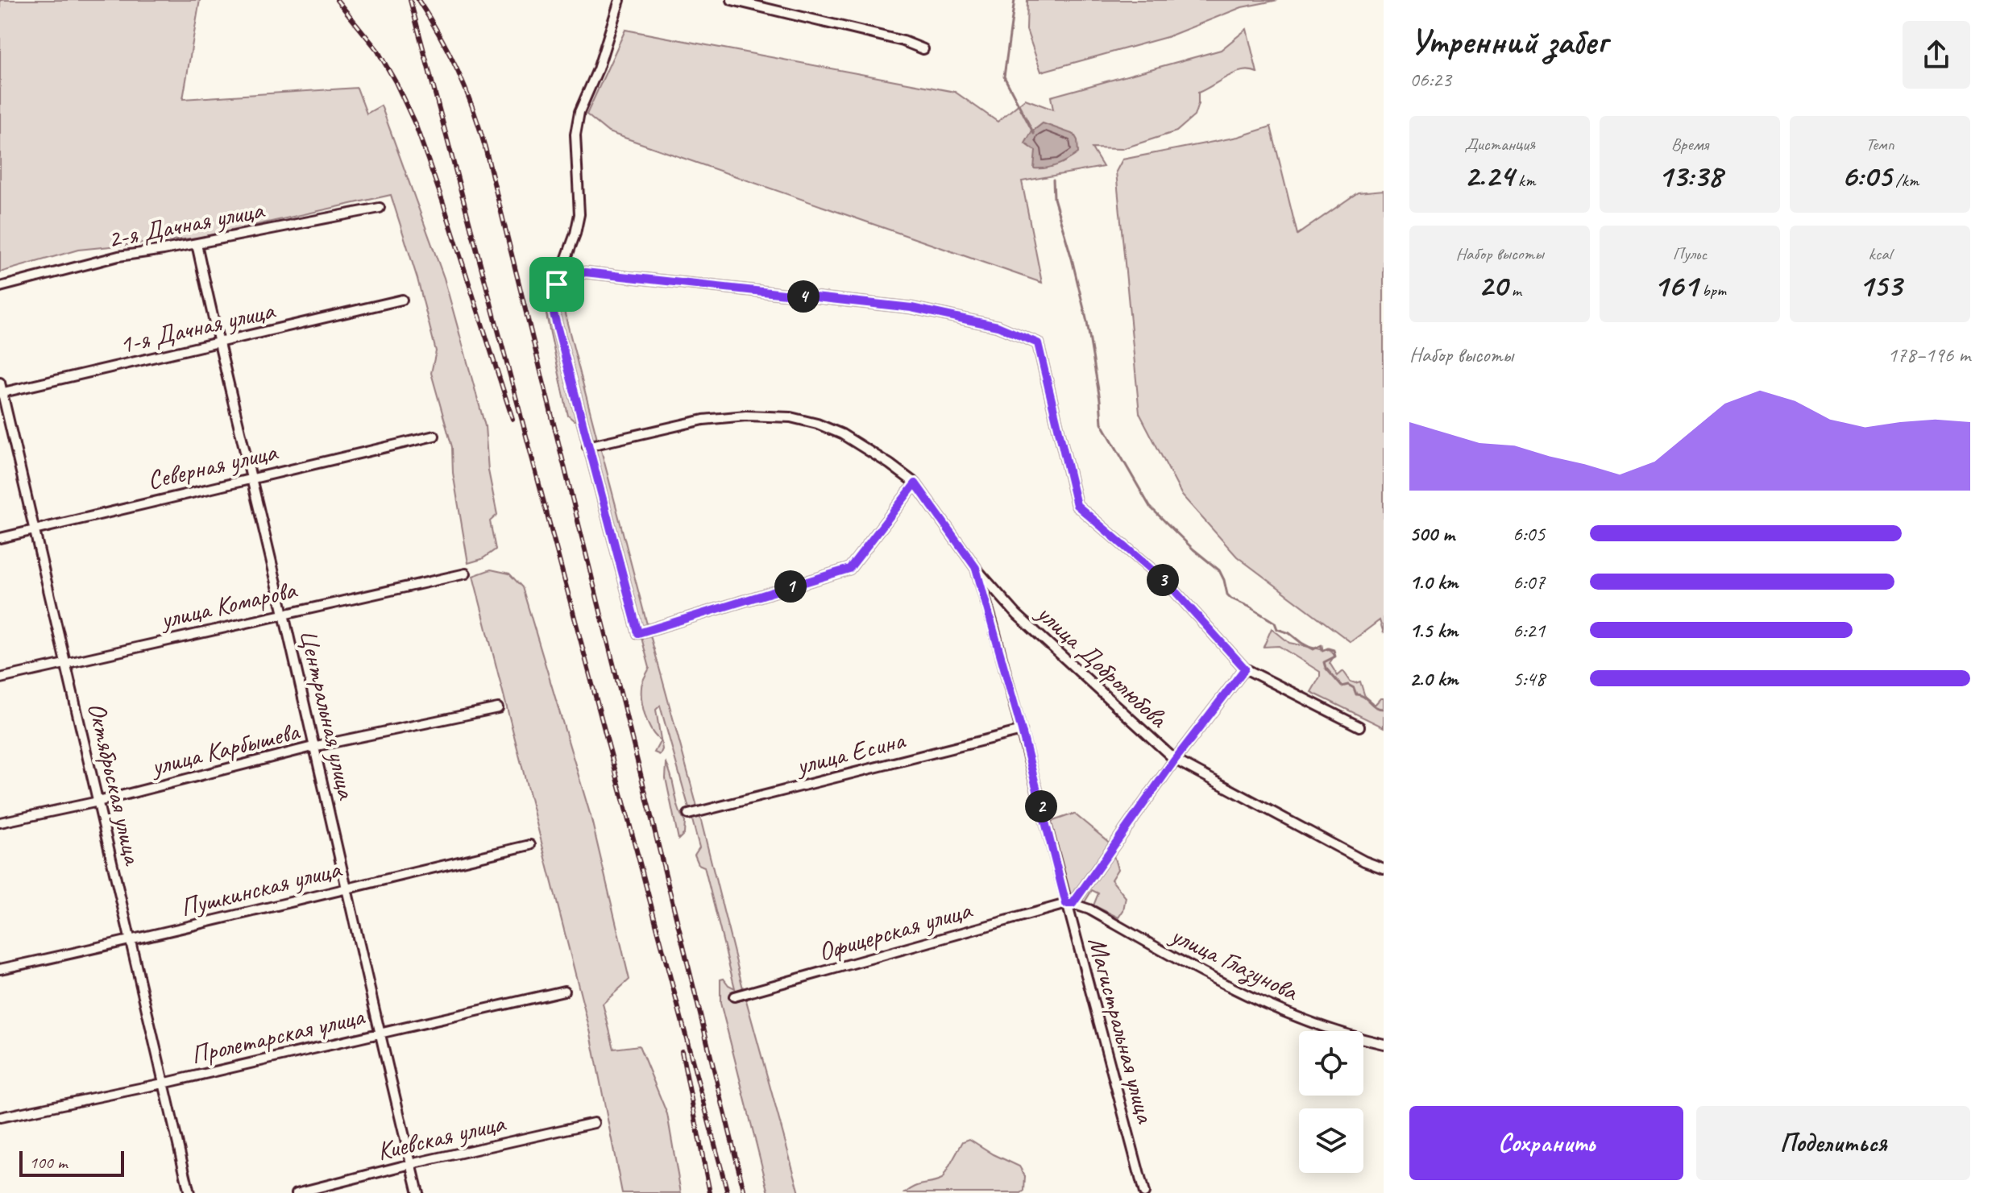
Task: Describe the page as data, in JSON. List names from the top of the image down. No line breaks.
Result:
{"streets":{"street":["2-я Дачная улица","1-я Дачная улица","Северная улица","улица Комарова","улица Добролюбова","Центральная улица","улица Карбышева","улица Есина","Октябрьская улица","Пушкинская улица","Офицерская улица","улица Глазунова","Магистральная улица","Пролетарская улица","Киевская улица"]},"crossings":[["2-я Дачная улица","Центральная улица"],["1-я Дачная улица","Центральная улица"],["1-я Дачная улица","Октябрьская улица"],["Северная улица","Центральная улица"],["Северная улица","Октябрьская улица"],["улица Комарова","Центральная улица"],["улица Комарова","Октябрьская улица"],["улица Добролюбова","Магистральная улица"],["Центральная улица","улица Карбышева"],["Центральная улица","Пушкинская улица"],["Центральная улица","Пролетарская улица"],["Центральная улица","Киевская улица"],["улица Карбышева","Октябрьская улица"],["улица Есина","Магистральная улица"],["Октябрьская улица","Пушкинская улица"],["Октябрьская улица","Пролетарская улица"],["Офицерская улица","улица Глазунова"],["Офицерская улица","Магистральная улица"],["улица Глазунова","Магистральная улица"]],"scale_bar":"100 m","page":{"heading":["Утренний забег","06:23"],"stats":[["Дистанция","2.24 km"],["Время","13:38"],["Темп","6:05 /km"],["Набор высоты","20 m"],["Пульс","161 bpm"],["kcal","153"]],"pins":["4","3","1","2"],"chart":["Набор высоты","178–196 m"],"list":[{"name":"500 m","note":"6:05"},{"name":"1.0 km","note":"6:07"},{"name":"1.5 km","note":"6:21"},{"name":"2.0 km","note":"5:48"}],"buttons":["Сохранить","Поделиться"],"scale":"100 m"}}
